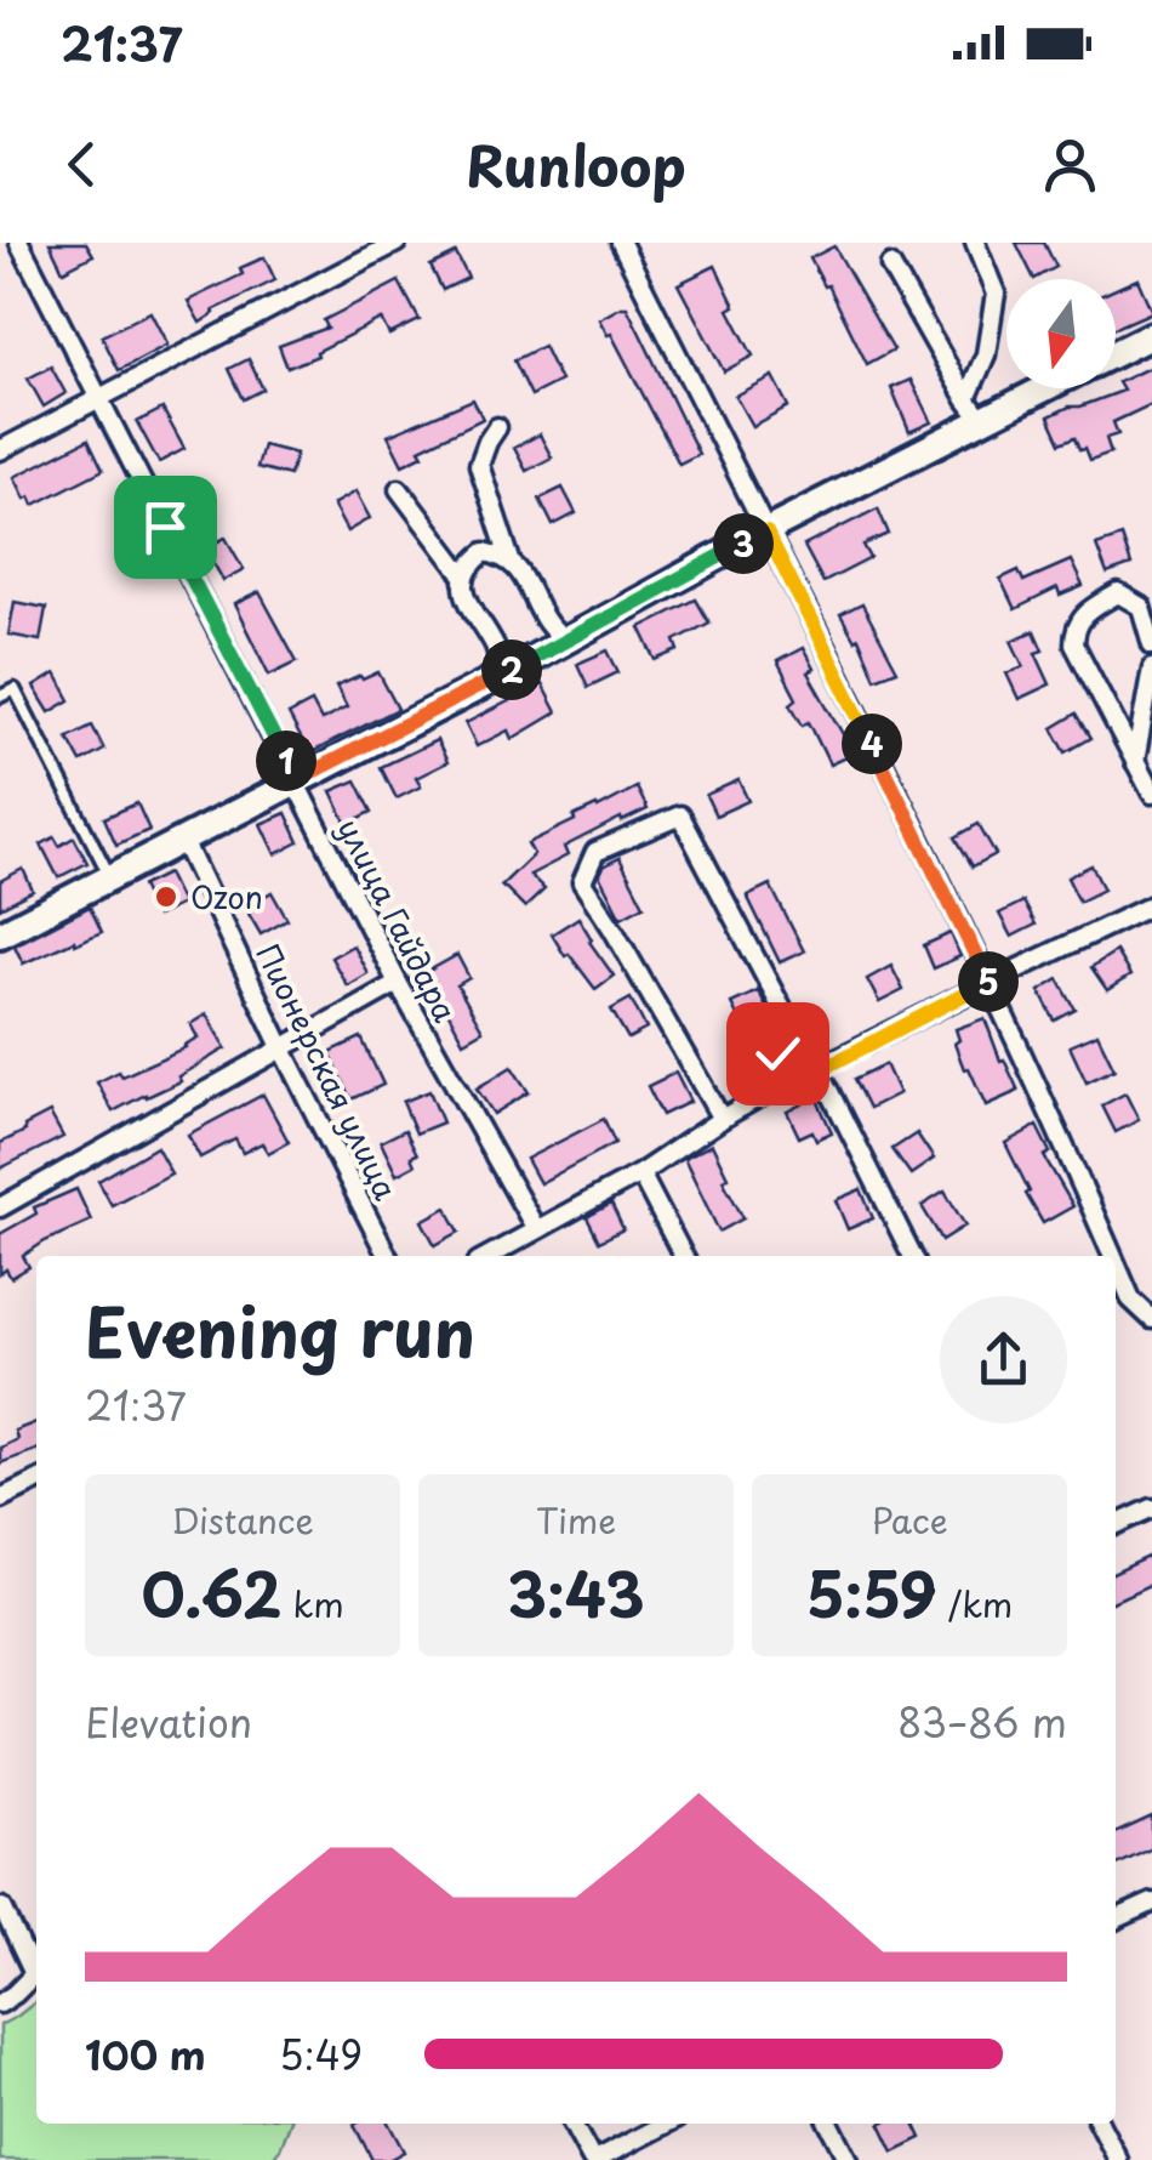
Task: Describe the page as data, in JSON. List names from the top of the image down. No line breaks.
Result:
{"streets":{"street":["улица Гайдара","Пионерская улица"]},"places":["Ozon"],"north":"bottom","page":{"status":"21:37","header":"Runloop","pins":["3","2","4","1","5"],"heading":["Evening run","21:37"],"stats":[["Distance","0.62 km"],["Time","3:43"],["Pace","5:59 /km"]],"chart":["Elevation","83–86 m"],"list":[{"name":"100 m","note":"5:49"}]}}
